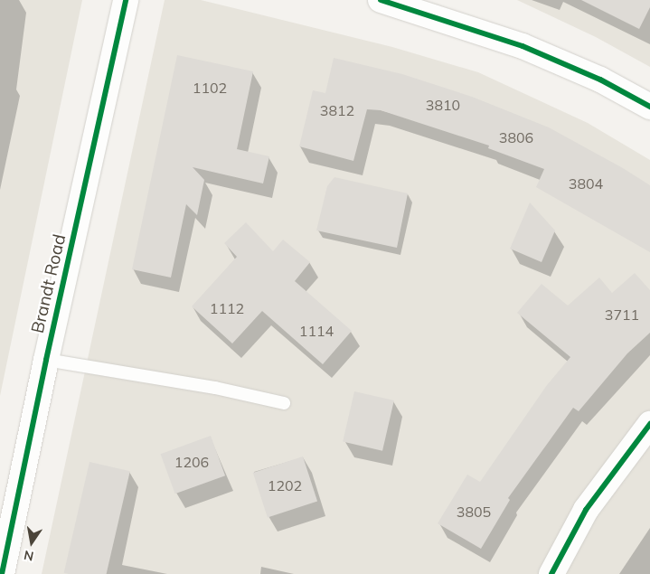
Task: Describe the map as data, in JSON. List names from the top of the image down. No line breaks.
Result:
{"streets":{"street":["Brandt Road"]},"house_numbers":["1102","3810","3812","3806","3804","1112","3711","1114","1206","1202","3805"],"north":"bottom"}
